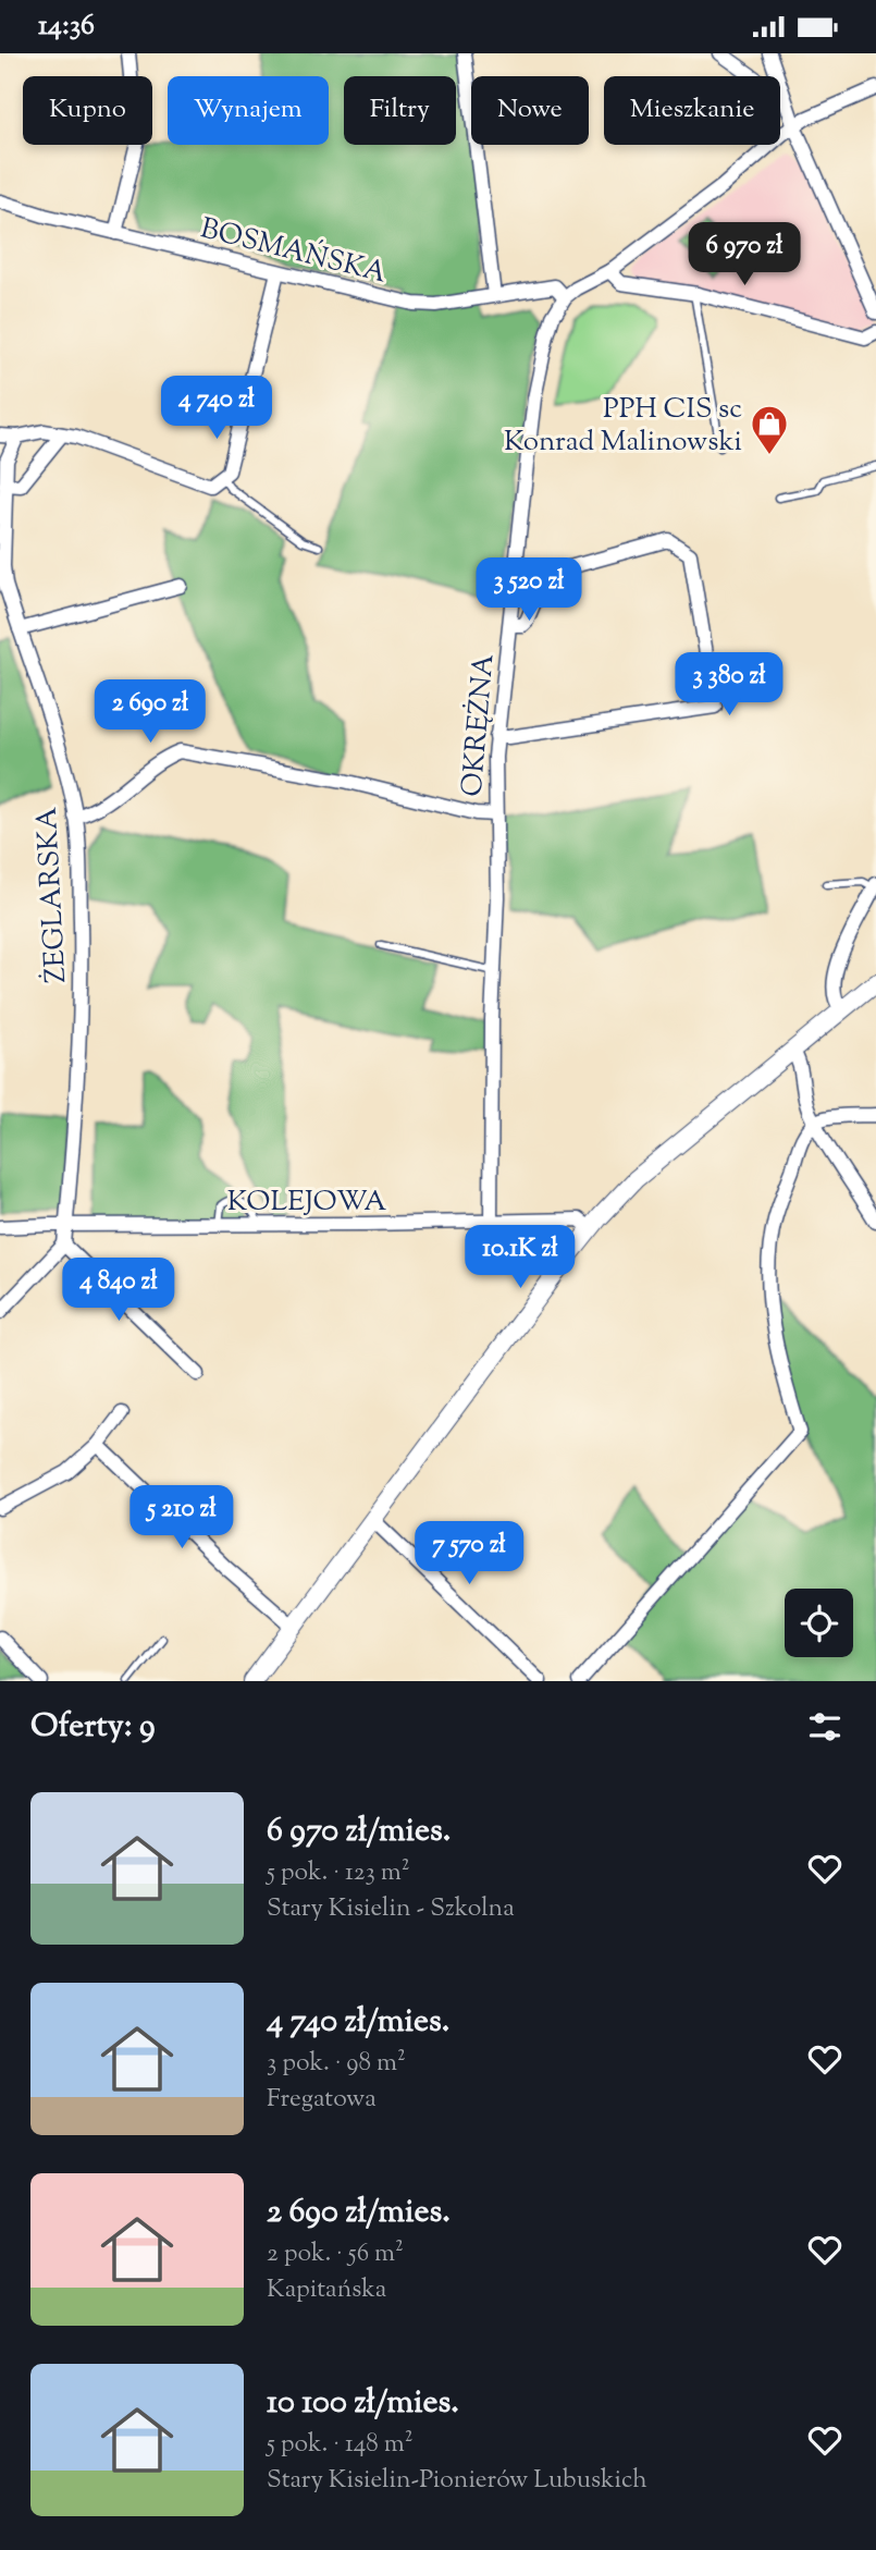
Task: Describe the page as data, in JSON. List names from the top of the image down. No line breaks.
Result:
{"streets":{"street":["BOSMAŃSKA","OKRĘŻNA","ŻEGLARSKA","KOLEJOWA"]},"crossings":[["BOSMAŃSKA","OKRĘŻNA"],["OKRĘŻNA","KOLEJOWA"],["ŻEGLARSKA","KOLEJOWA"]],"places":{"shop":["PPH CIS sc Konrad Malinowski"]},"page":{"status":"14:36","chip":["Kupno","Wynajem","Filtry","Nowe","Mieszkanie"],"price":["6 970 zł","4 740 zł","3 520 zł","3 380 zł","2 690 zł","10.1K zł","4 840 zł","5 210 zł","7 570 zł"],"heading":"Oferty: 9","list":[{"name":"6 970 zł/mies.","note":"5 pok. · 123 m² · Stary Kisielin - Szkolna"},{"name":"4 740 zł/mies.","note":"3 pok. · 98 m² · Fregatowa"},{"name":"2 690 zł/mies.","note":"2 pok. · 56 m² · Kapitańska"},{"name":"10 100 zł/mies.","note":"5 pok. · 148 m² · Stary Kisielin-Pionierów Lubuskich"}]}}
